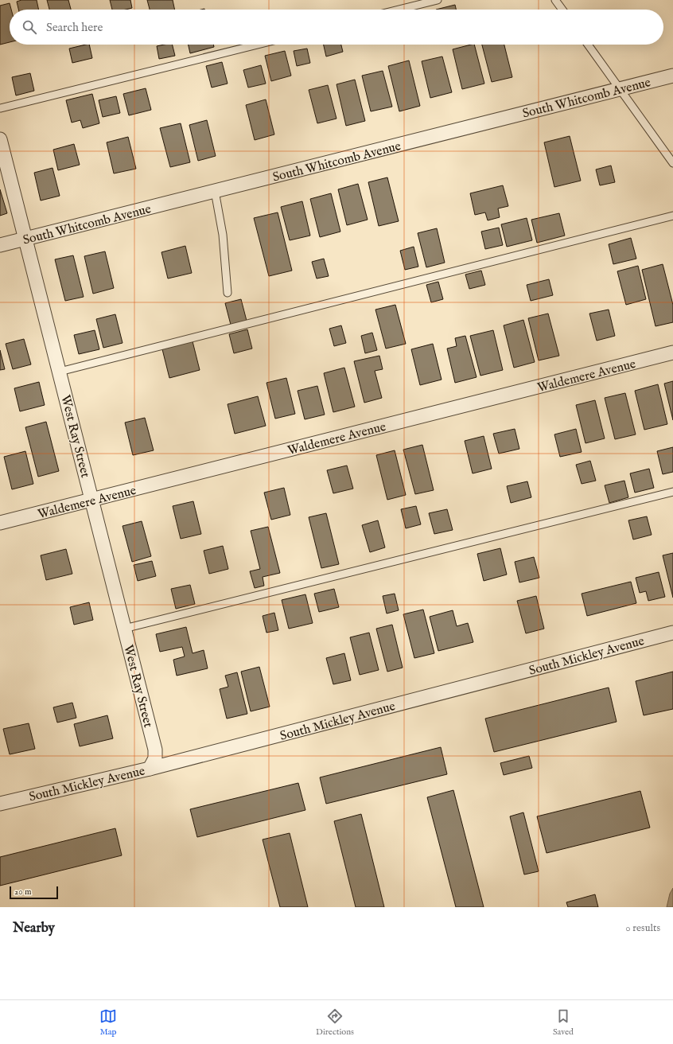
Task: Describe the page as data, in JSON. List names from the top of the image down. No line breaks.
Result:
{"streets":{"street":["South Whitcomb Avenue","Waldemere Avenue","West Ray Street","South Mickley Avenue"]},"crossings":[["South Whitcomb Avenue","West Ray Street"],["Waldemere Avenue","West Ray Street"],["West Ray Street","South Mickley Avenue"]],"scale_bar":"20 m","page":{"search":"Search here","scale":"20 m","heading":["Nearby","0 results"],"nav":["Map","Directions","Saved"]}}
